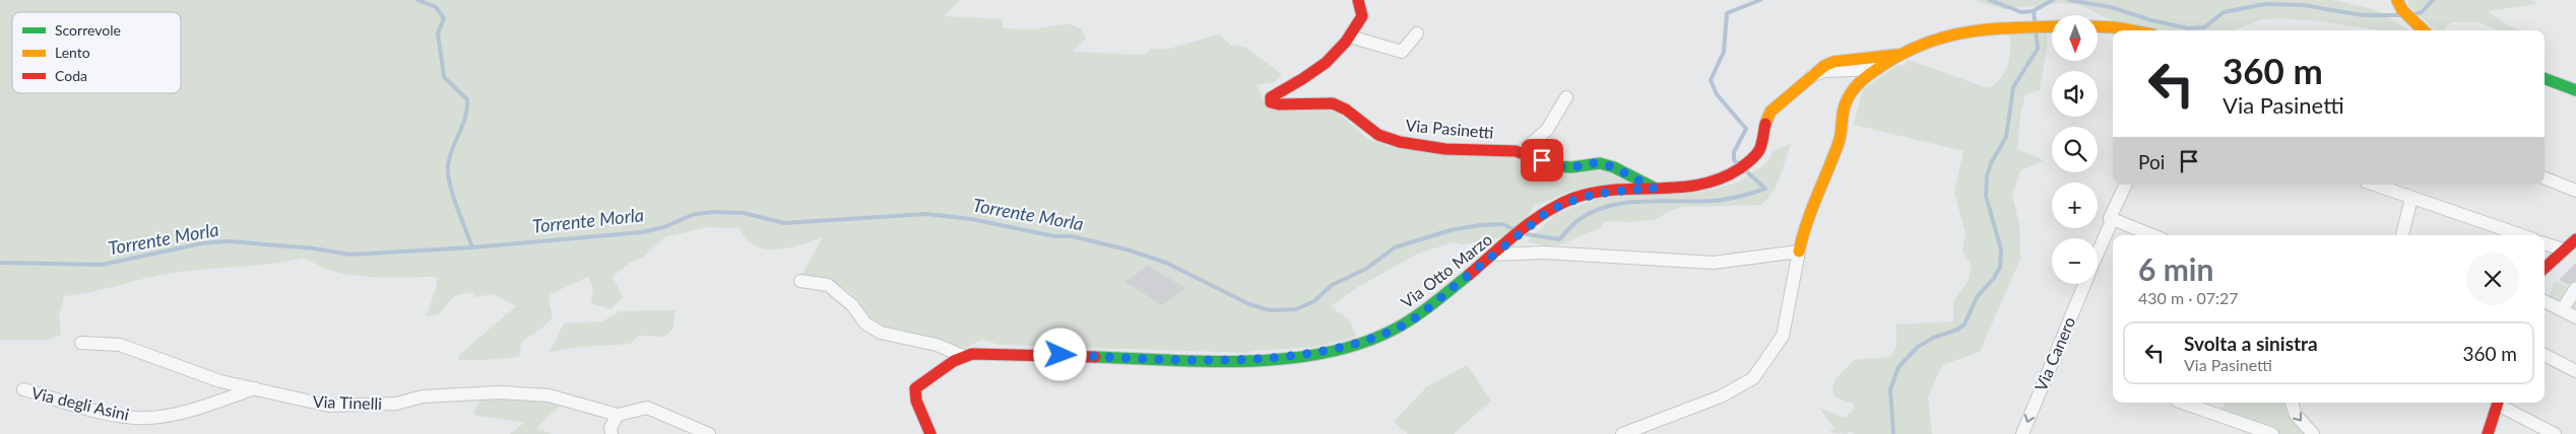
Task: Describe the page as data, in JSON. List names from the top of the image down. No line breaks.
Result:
{"streets":{"street":["Via Pasinetti","Via Otto Marzo","Via Canero","Via Tinelli","Via degli Asini"]},"crossings":[["Via Pasinetti","Via Otto Marzo"],["Via Tinelli","Via degli Asini"]],"one_way":["Via Canero"],"water":["Torrente Morla"],"legend":["Scorrevole","Lento","Coda"],"north":"bottom","page":{"map_buttons":["+","−"],"turn":["360 m","Via Pasinetti"],"then":"Poi","heading":["6 min","430 m · 07:27"],"list":[{"name":"Svolta a sinistra","note":"Via Pasinetti","value":"360 m"}]}}
